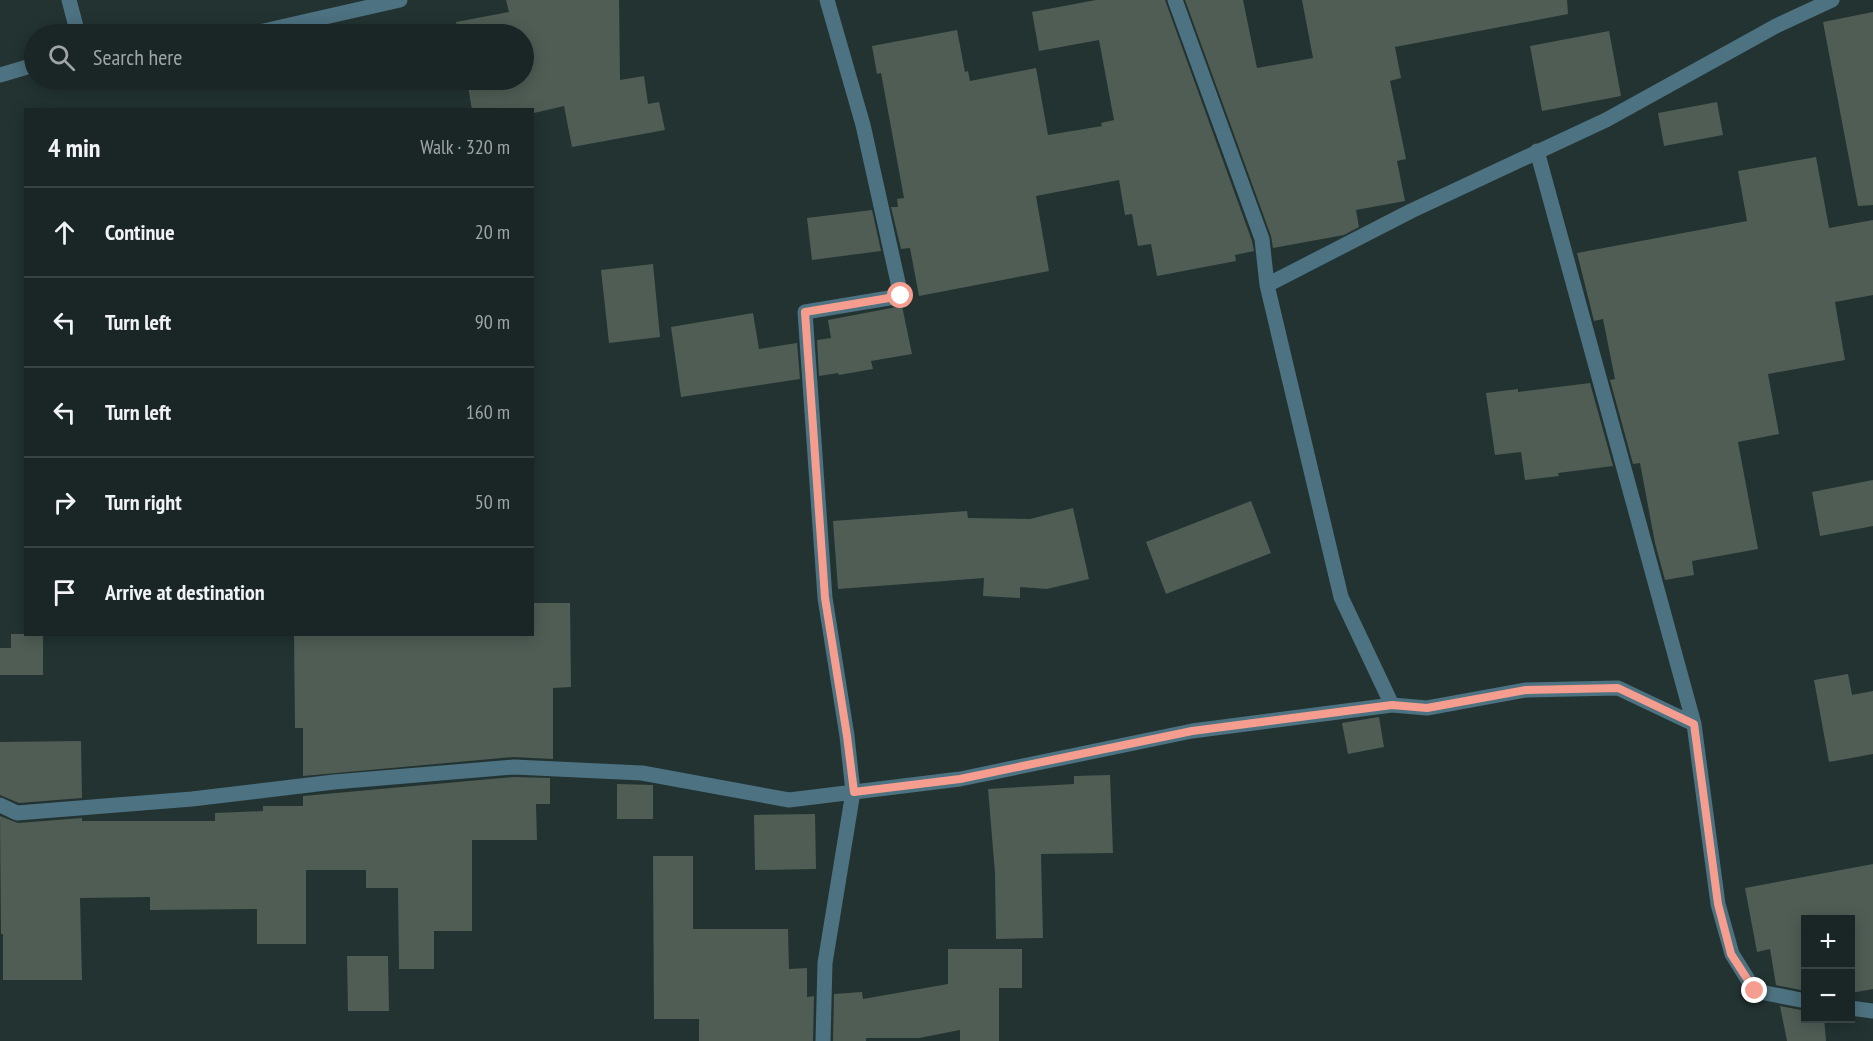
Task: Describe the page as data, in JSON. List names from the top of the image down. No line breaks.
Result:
{"page":{"search":"Search here","heading":["4 min","Walk · 320 m"],"list":[["Continue","20 m"],["Turn left","90 m"],["Turn left","160 m"],["Turn right","50 m"],"Arrive at destination"],"map_buttons":["+","−"]}}
